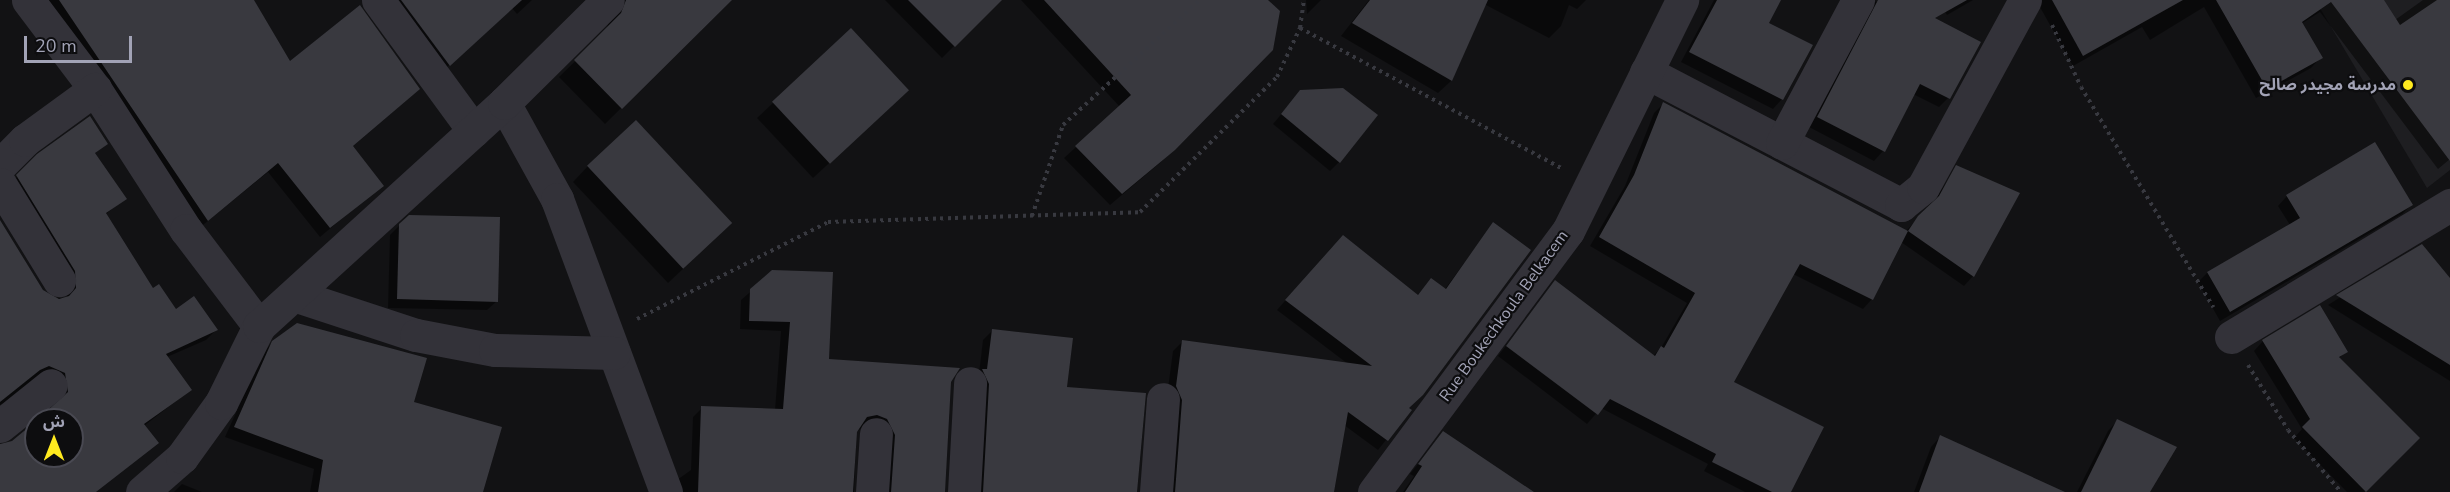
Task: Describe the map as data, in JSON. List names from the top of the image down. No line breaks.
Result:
{"streets":{"street":["Rue Boukechkoula Belkacem"]},"places":["مدرسة مجيدر صالح"],"scale_bar":"20 m","north":"top"}
